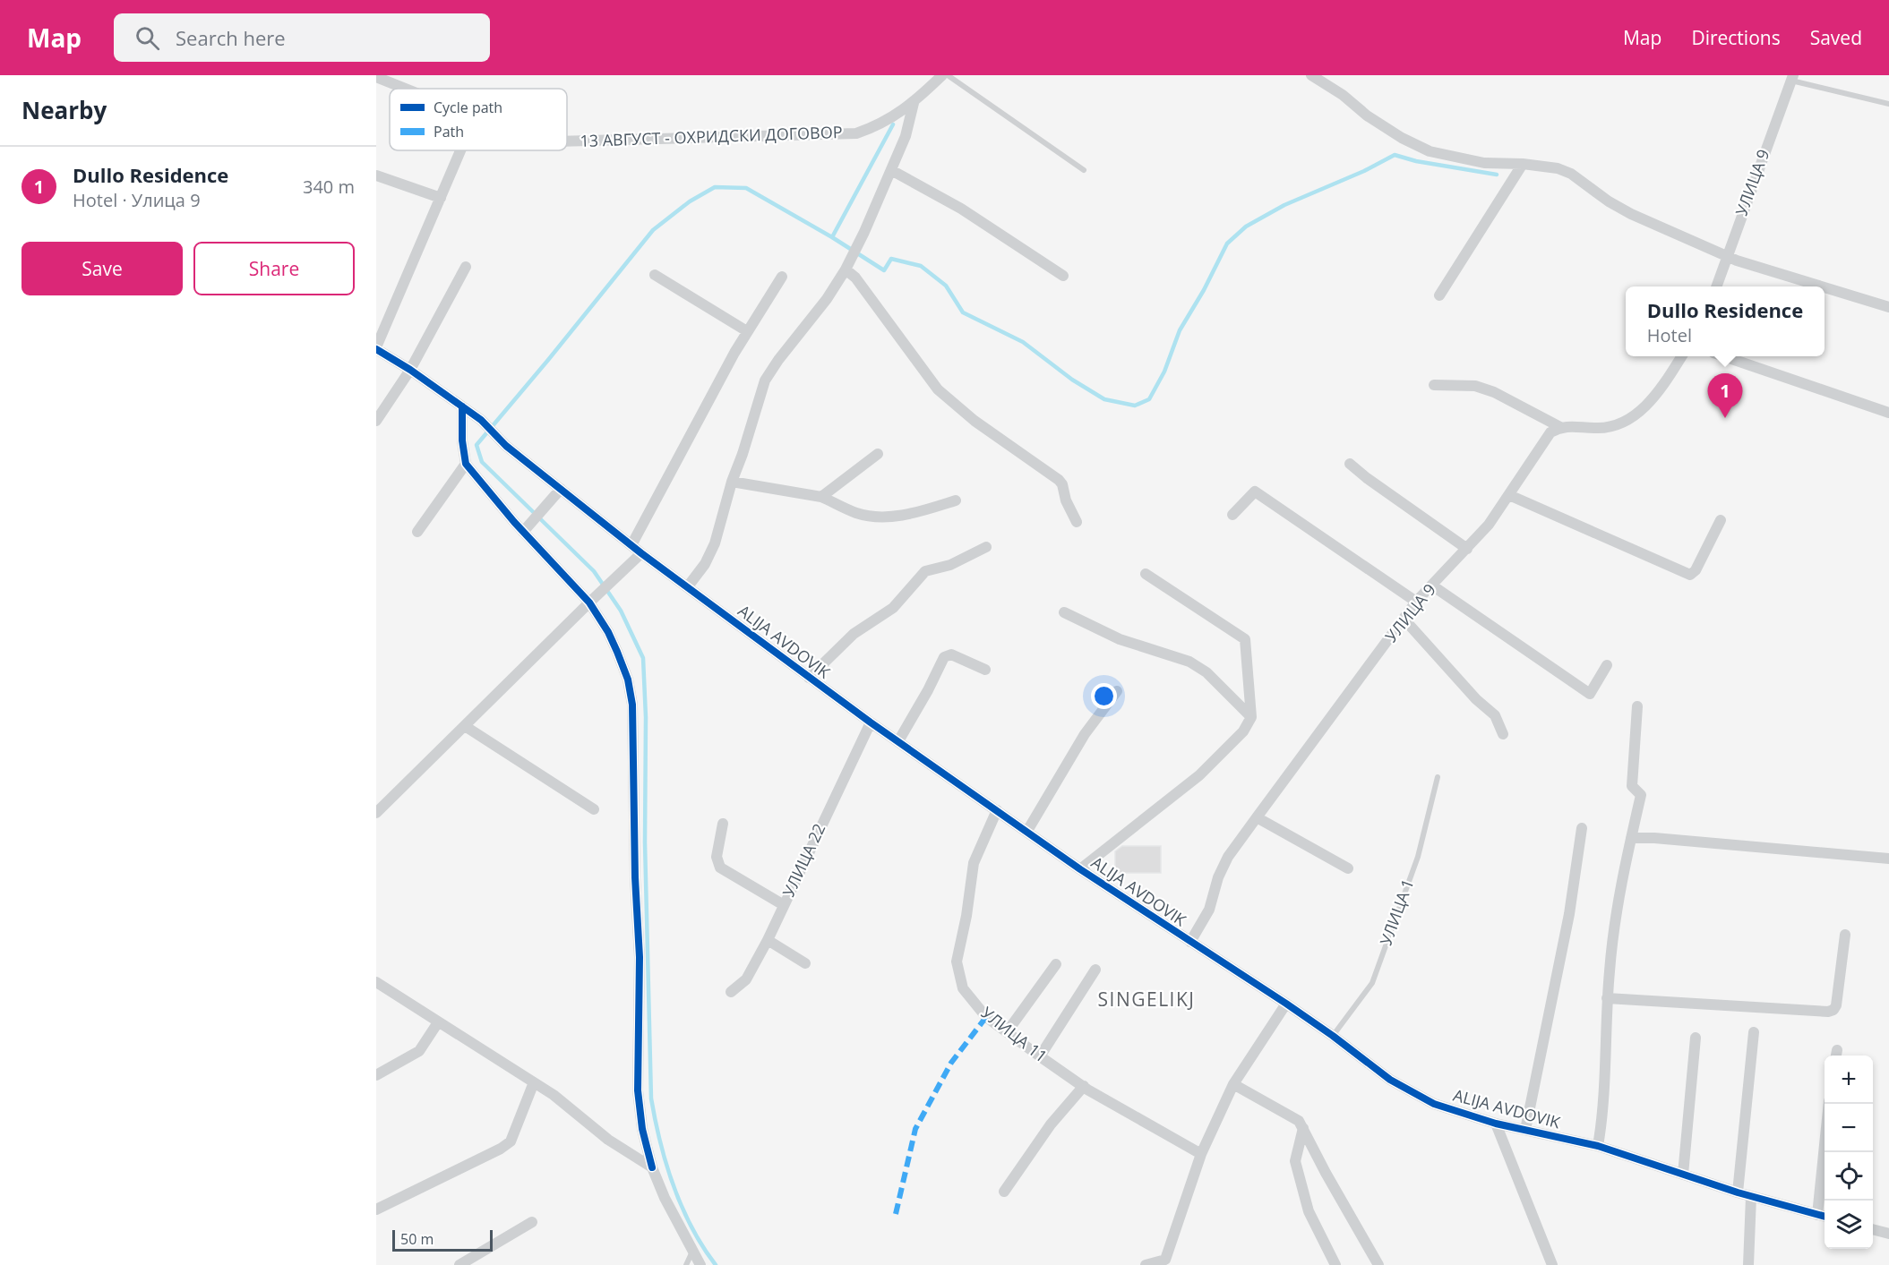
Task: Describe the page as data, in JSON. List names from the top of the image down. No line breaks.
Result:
{"streets":{"street":["13 АВГУСТ - ОХРИДСКИ ДОГОВОР","УЛИЦА 9","ALIJA AVDOVIK","УЛИЦА 22","УЛИЦА 11"],"lane":["УЛИЦА 1"]},"crossings":[["УЛИЦА 9","ALIJA AVDOVIK"],["ALIJA AVDOVIK","УЛИЦА 22"],["ALIJA AVDOVIK","УЛИЦА 1"],["ALIJA AVDOVIK","УЛИЦА 11"]],"districts":["SINGELIKJ"],"legend":["Cycle path","Path"],"scale_bar":"50 m","page":{"header":"Map","search":"Search here","nav":["Map","Directions","Saved"],"heading":"Nearby","list":[{"mark":"1","name":"Dullo Residence","note":"Hotel · Улица 9","value":"340 m"}],"buttons":["Save","Share"],"popup":["Dullo Residence","Hotel"],"pins":"1","map_buttons":["+","−"],"scale":"50 m"}}
